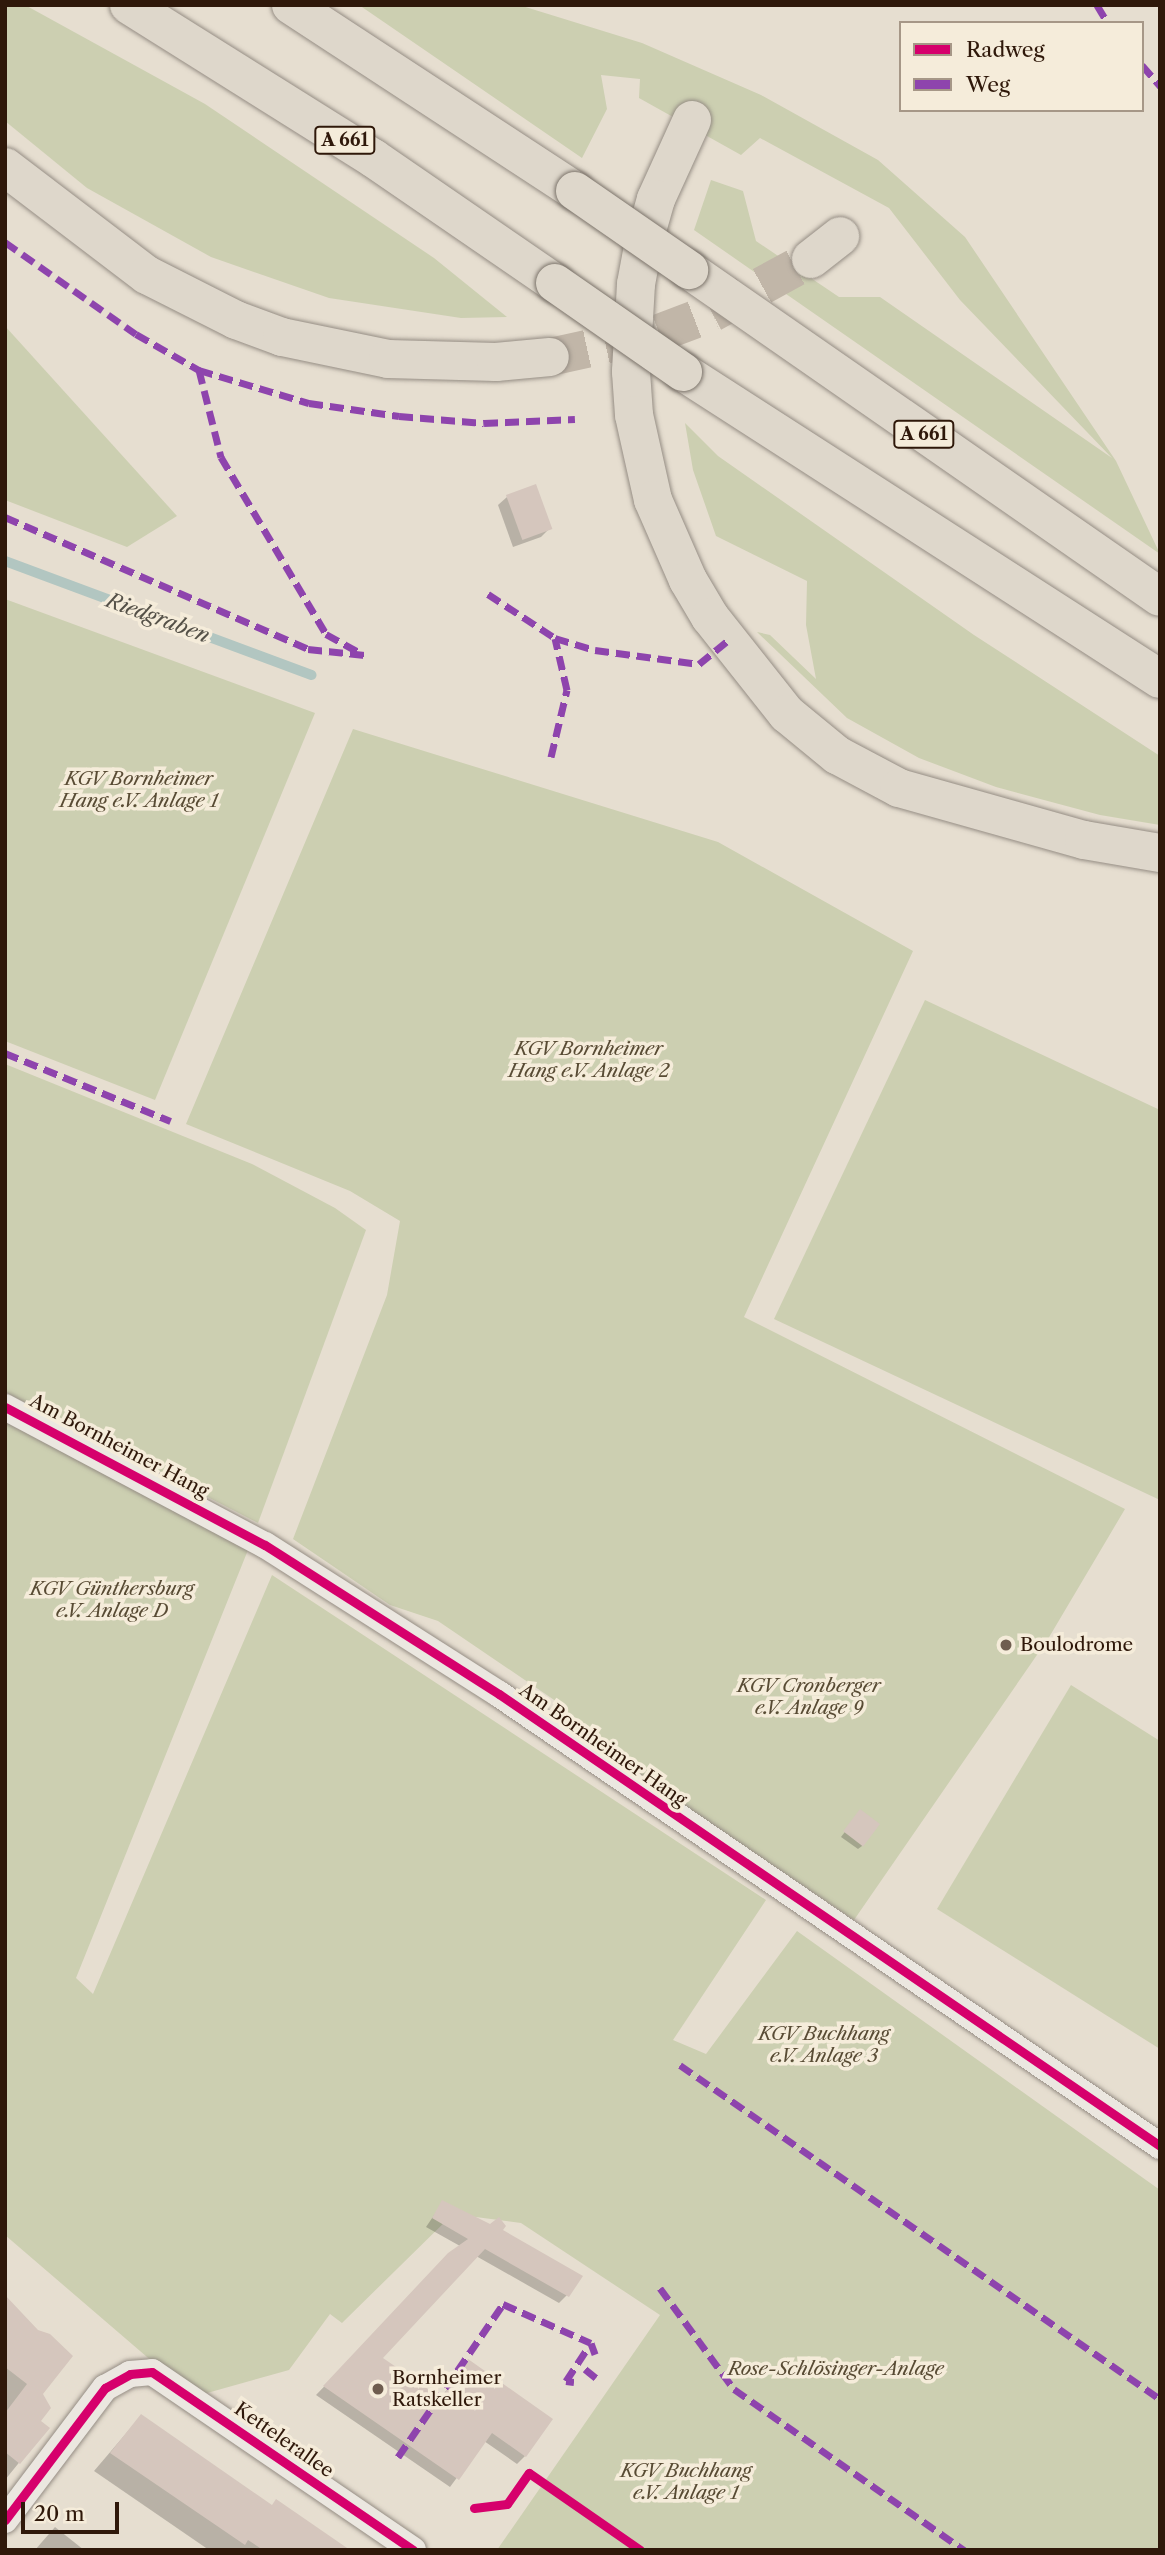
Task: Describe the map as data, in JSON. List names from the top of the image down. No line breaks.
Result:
{"streets":{"highway":["A 661"],"street":["Am Bornheimer Hang","Kettelerallee"]},"water":["Riedgraben"],"parks":["KGV Bornheimer Hang e.V. Anlage 1","KGV Bornheimer Hang e.V. Anlage 2","KGV Günthersburg e.V. Anlage D","KGV Cronberger e.V. Anlage 9","KGV Buchhang e.V. Anlage 3","Rose-Schlösinger-Anlage","KGV Buchhang e.V. Anlage 1"],"places":["Boulodrome","Bornheimer Ratskeller"],"legend":["Radweg","Weg"],"scale_bar":"20 m"}
